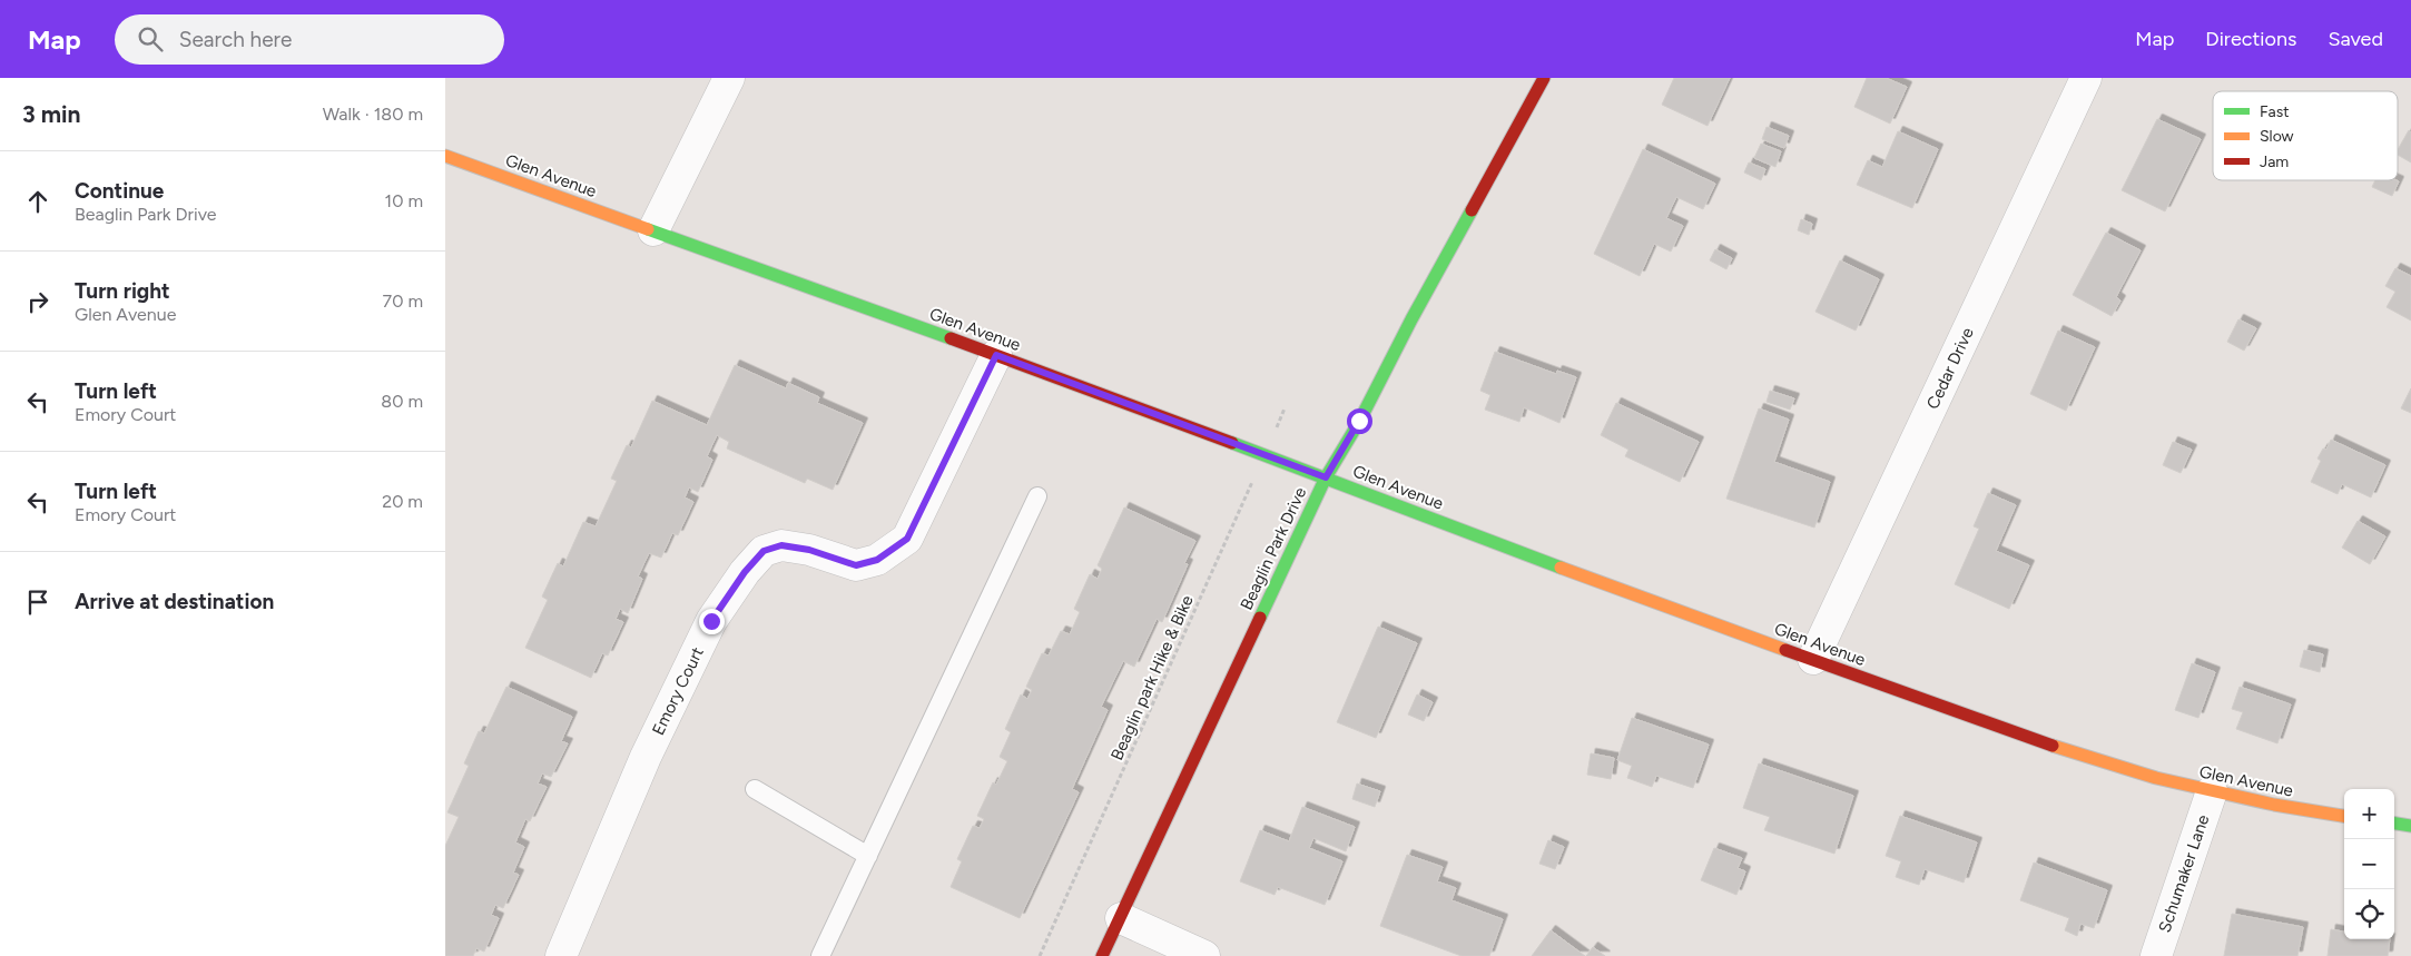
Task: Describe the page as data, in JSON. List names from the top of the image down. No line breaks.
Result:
{"streets":{"street":["Glen Avenue","Cedar Drive","Beaglin Park Drive","Emory Court","Schumaker Lane"],"path":["Beaglin park Hike & Bike"]},"crossings":[["Glen Avenue","Cedar Drive"],["Glen Avenue","Beaglin Park Drive"],["Glen Avenue","Beaglin park Hike & Bike"],["Glen Avenue","Emory Court"],["Glen Avenue","Schumaker Lane"]],"legend":["Fast","Slow","Jam"],"page":{"header":"Map","search":"Search here","nav":["Map","Directions","Saved"],"heading":["3 min","Walk · 180 m"],"list":[["Continue","Beaglin Park Drive","10 m"],["Turn right","Glen Avenue","70 m"],["Turn left","Emory Court","80 m"],["Turn left","Emory Court","20 m"],"Arrive at destination"],"map_buttons":["+","−"]}}
